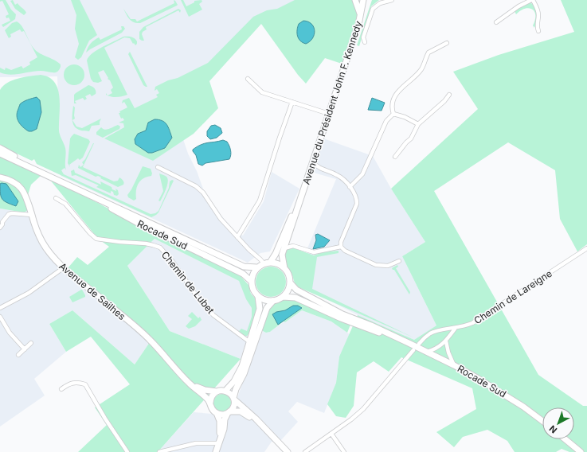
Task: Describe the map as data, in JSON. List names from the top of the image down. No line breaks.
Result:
{"streets":{"main road":["Avenue du Président John F. Kennedy","Rocade Sud","Avenue de Sailhes"],"street":["Chemin de Lubet","Chemin de Lareigne"]},"crossings":[["Avenue du Président John F. Kennedy","Rocade Sud"]],"north":"bottom left"}
